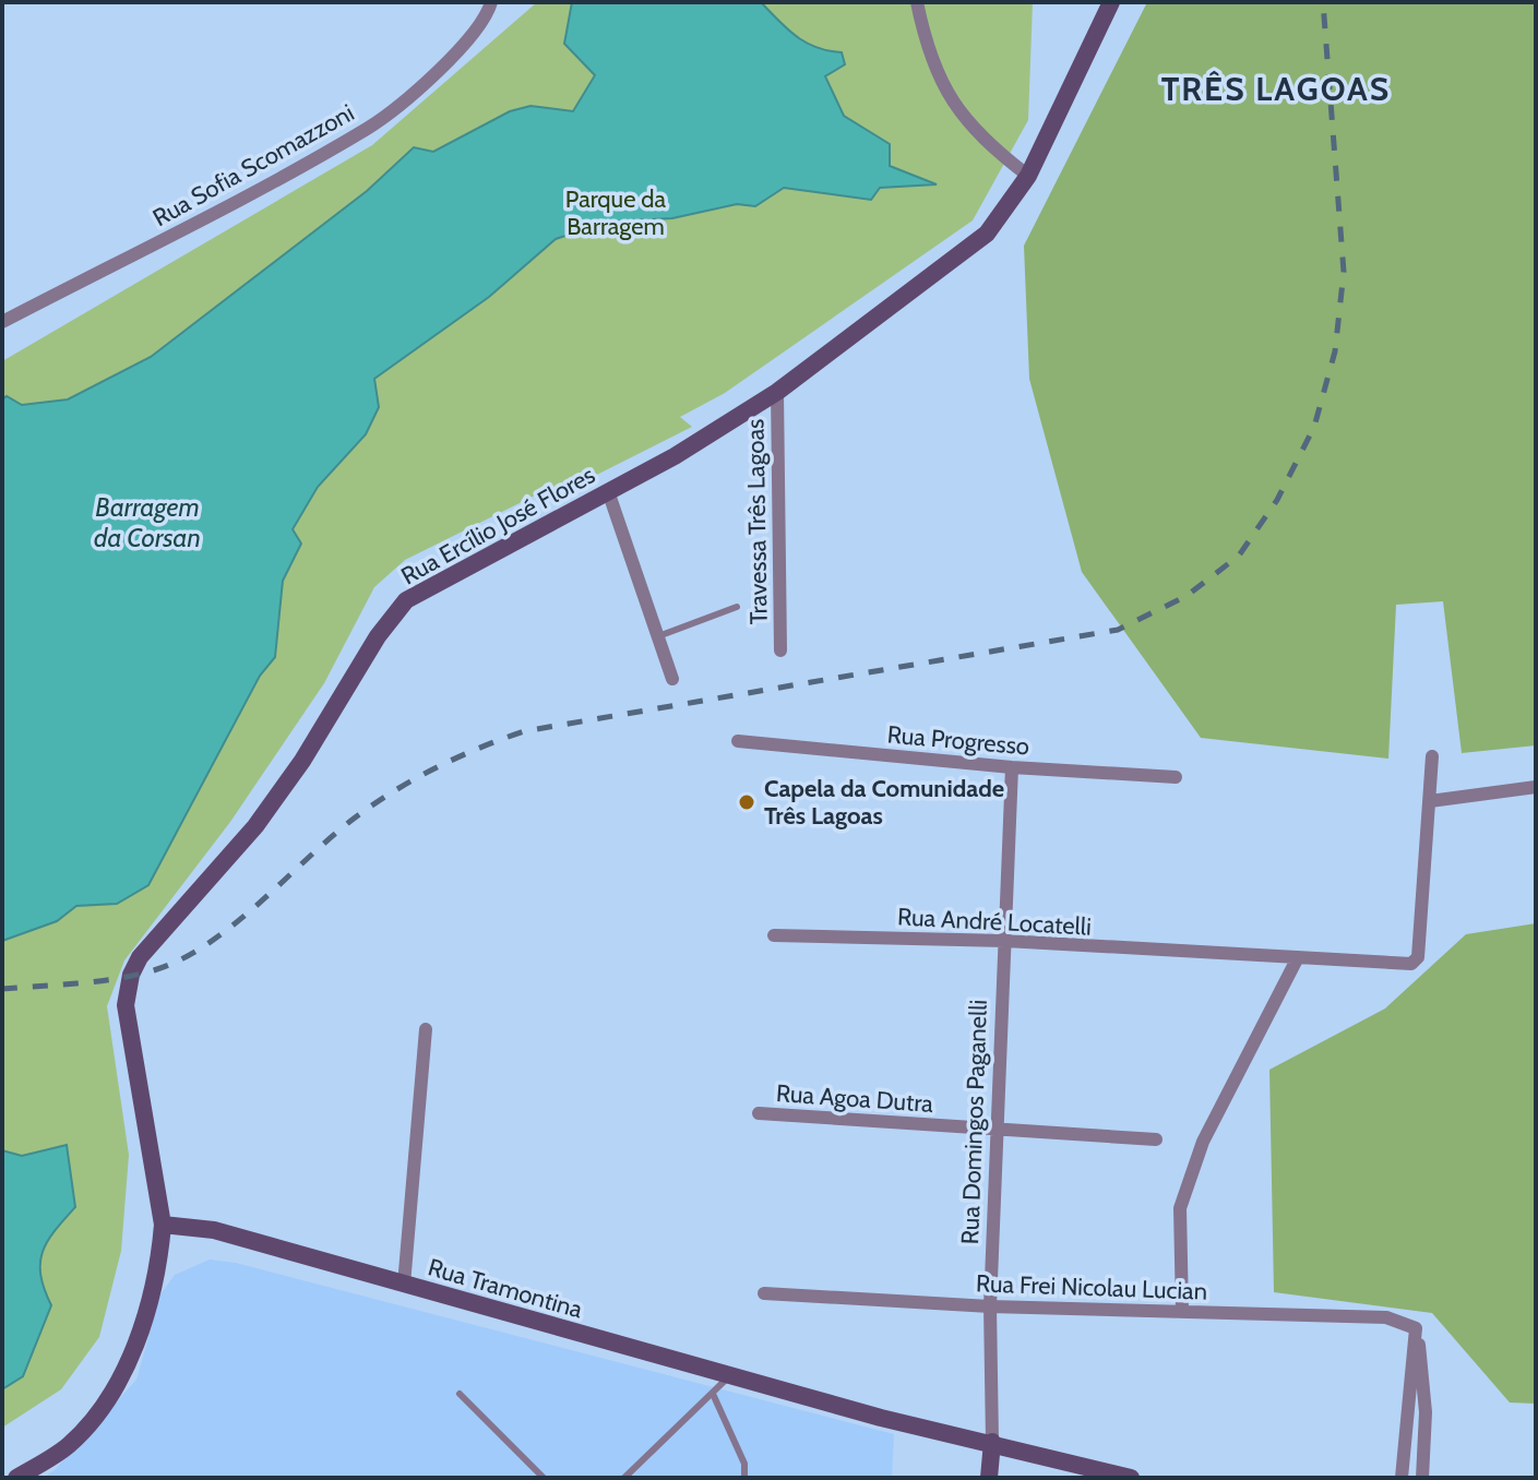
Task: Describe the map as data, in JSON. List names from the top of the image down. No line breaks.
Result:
{"streets":{"street":["Rua Sofia Scomazzoni","Travessa Três Lagoas","Rua Ercílio José Flores","Rua Progresso","Rua André Locatelli","Rua Agoa Dutra","Rua Domingos Paganelli","Rua Frei Nicolau Lucian","Rua Tramontina"]},"crossings":[["Travessa Três Lagoas","Rua Ercílio José Flores"],["Rua Ercílio José Flores","Rua Tramontina"],["Rua Progresso","Rua Domingos Paganelli"],["Rua André Locatelli","Rua Domingos Paganelli"],["Rua Agoa Dutra","Rua Domingos Paganelli"],["Rua Domingos Paganelli","Rua Frei Nicolau Lucian"],["Rua Domingos Paganelli","Rua Tramontina"]],"districts":["TRÊS LAGOAS"],"water":["Barragem da Corsan"],"parks":["Parque da Barragem"],"places":["Capela da Comunidade Três Lagoas"]}
